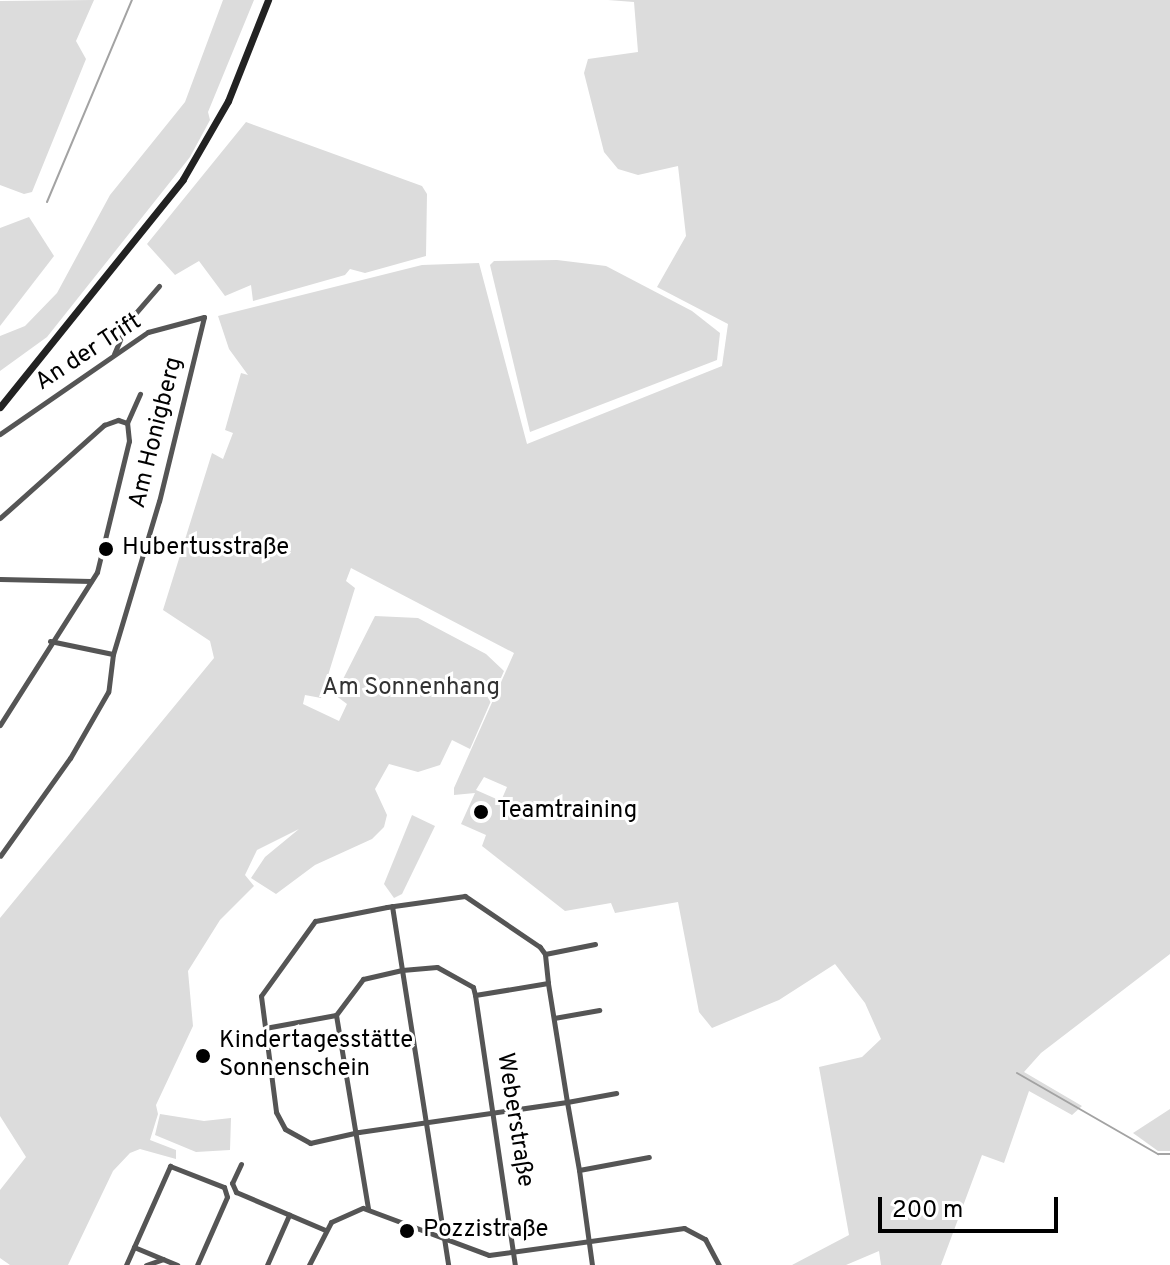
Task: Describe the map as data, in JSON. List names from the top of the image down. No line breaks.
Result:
{"streets":{"street":["An der Trift","Am Honigberg","Weberstraße"]},"crossings":[["An der Trift","Am Honigberg"]],"parks":["Am Sonnenhang"],"places":["Hubertusstraße","Teamtraining","Kindertagesstätte Sonnenschein","Pozzistraße"],"scale_bar":"200 m"}
